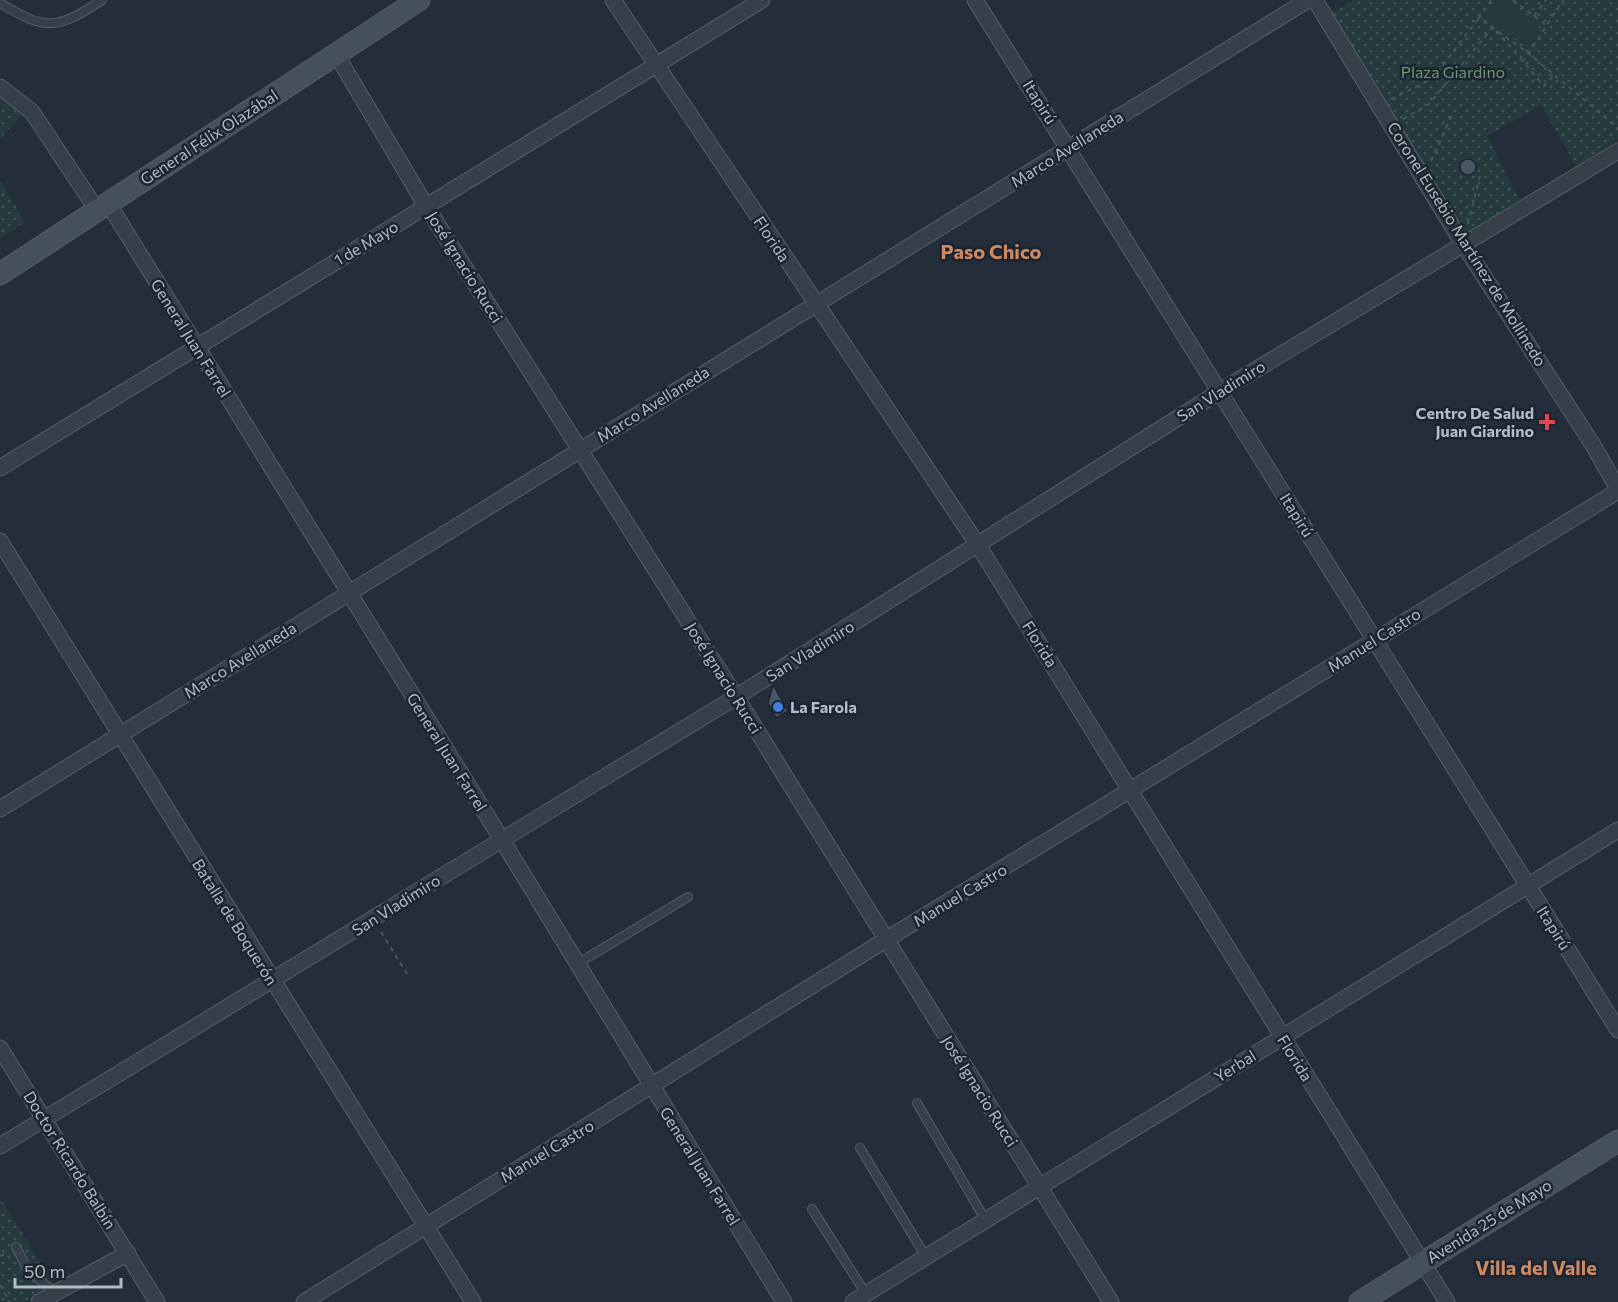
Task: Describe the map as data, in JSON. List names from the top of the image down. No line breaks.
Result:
{"streets":{"street":["Itapirú","General Félix Olazábal","Marco Avellaneda","Florida","1 de Mayo","Coronel Eusebio Martínez de Mollinedo","José Ignacio Rucci","General Juan Farrel","San Vladimiro","Manuel Castro","Batalla de Boquerón","Yerbal","Doctor Ricardo Balbín","Avenida 25 de Mayo"]},"crossings":[["Itapirú","Marco Avellaneda"],["Itapirú","San Vladimiro"],["Itapirú","Manuel Castro"],["Itapirú","Yerbal"],["General Félix Olazábal","José Ignacio Rucci"],["General Félix Olazábal","General Juan Farrel"],["Marco Avellaneda","Florida"],["Marco Avellaneda","José Ignacio Rucci"],["Marco Avellaneda","General Juan Farrel"],["Marco Avellaneda","Batalla de Boquerón"],["Florida","1 de Mayo"],["Florida","San Vladimiro"],["Florida","Manuel Castro"],["Florida","Yerbal"],["Florida","Avenida 25 de Mayo"],["1 de Mayo","José Ignacio Rucci"],["1 de Mayo","General Juan Farrel"],["Coronel Eusebio Martínez de Mollinedo","San Vladimiro"],["Coronel Eusebio Martínez de Mollinedo","Manuel Castro"],["José Ignacio Rucci","San Vladimiro"],["José Ignacio Rucci","Manuel Castro"],["José Ignacio Rucci","Yerbal"],["General Juan Farrel","San Vladimiro"],["General Juan Farrel","Manuel Castro"],["San Vladimiro","Batalla de Boquerón"],["San Vladimiro","Doctor Ricardo Balbín"],["Manuel Castro","Batalla de Boquerón"]],"districts":["Paso Chico","Villa del Valle"],"parks":["Plaza Giardino"],"places":{"health":["Centro De Salud Juan Giardino"],"other":["La Farola"]},"scale_bar":"50 m"}
